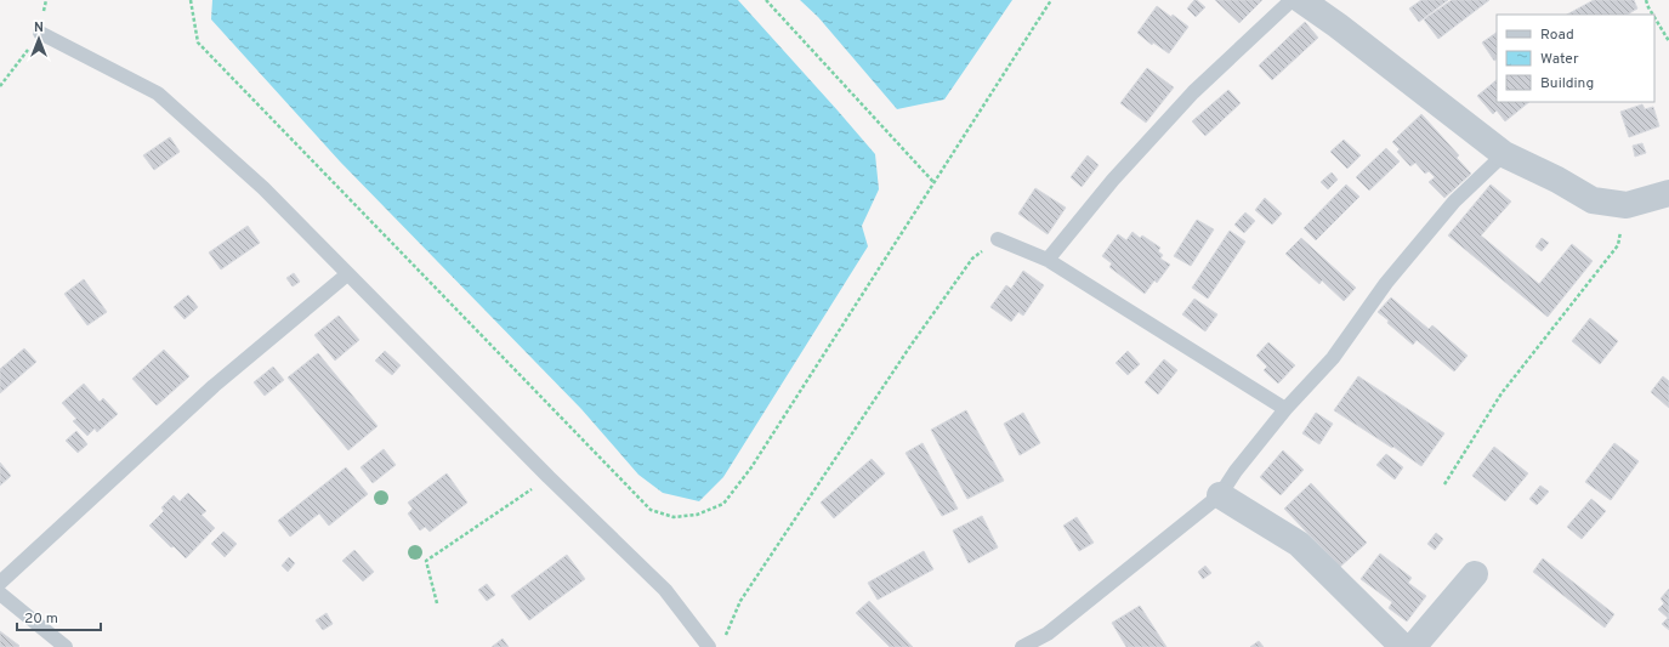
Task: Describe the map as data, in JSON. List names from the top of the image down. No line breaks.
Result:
{"legend":["Road","Water","Building"],"scale_bar":"20 m","north":"top"}
